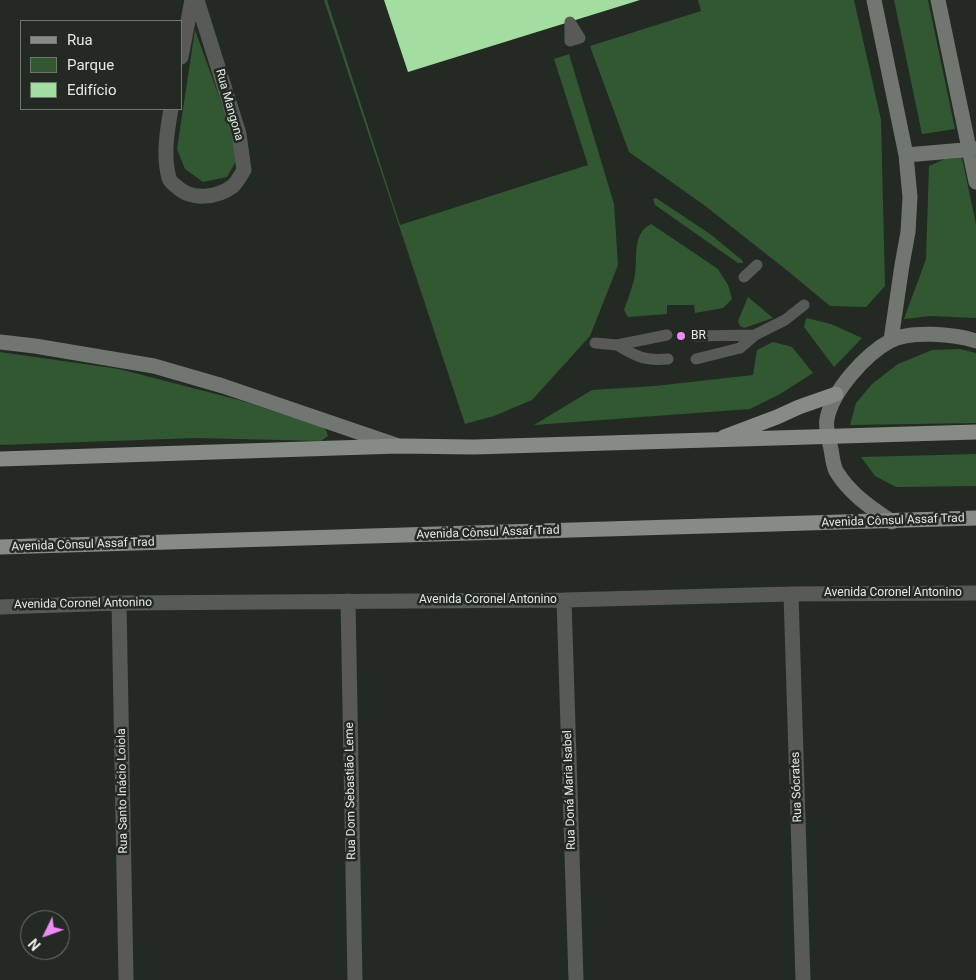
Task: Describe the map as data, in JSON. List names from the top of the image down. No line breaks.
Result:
{"streets":{"main road":["Avenida Cônsul Assaf Trad"],"street":["Rua Mangona","Avenida Coronel Antonino","Rua Sócrates","Rua Doná Maria Isabel","Rua Santo Inácio Loiola","Rua Dom Sebastião Leme"]},"crossings":[["Avenida Coronel Antonino","Rua Sócrates"],["Avenida Coronel Antonino","Rua Doná Maria Isabel"],["Avenida Coronel Antonino","Rua Santo Inácio Loiola"],["Avenida Coronel Antonino","Rua Dom Sebastião Leme"]],"places":["BR"],"legend":["Rua","Parque","Edifício"],"north":"bottom left"}
